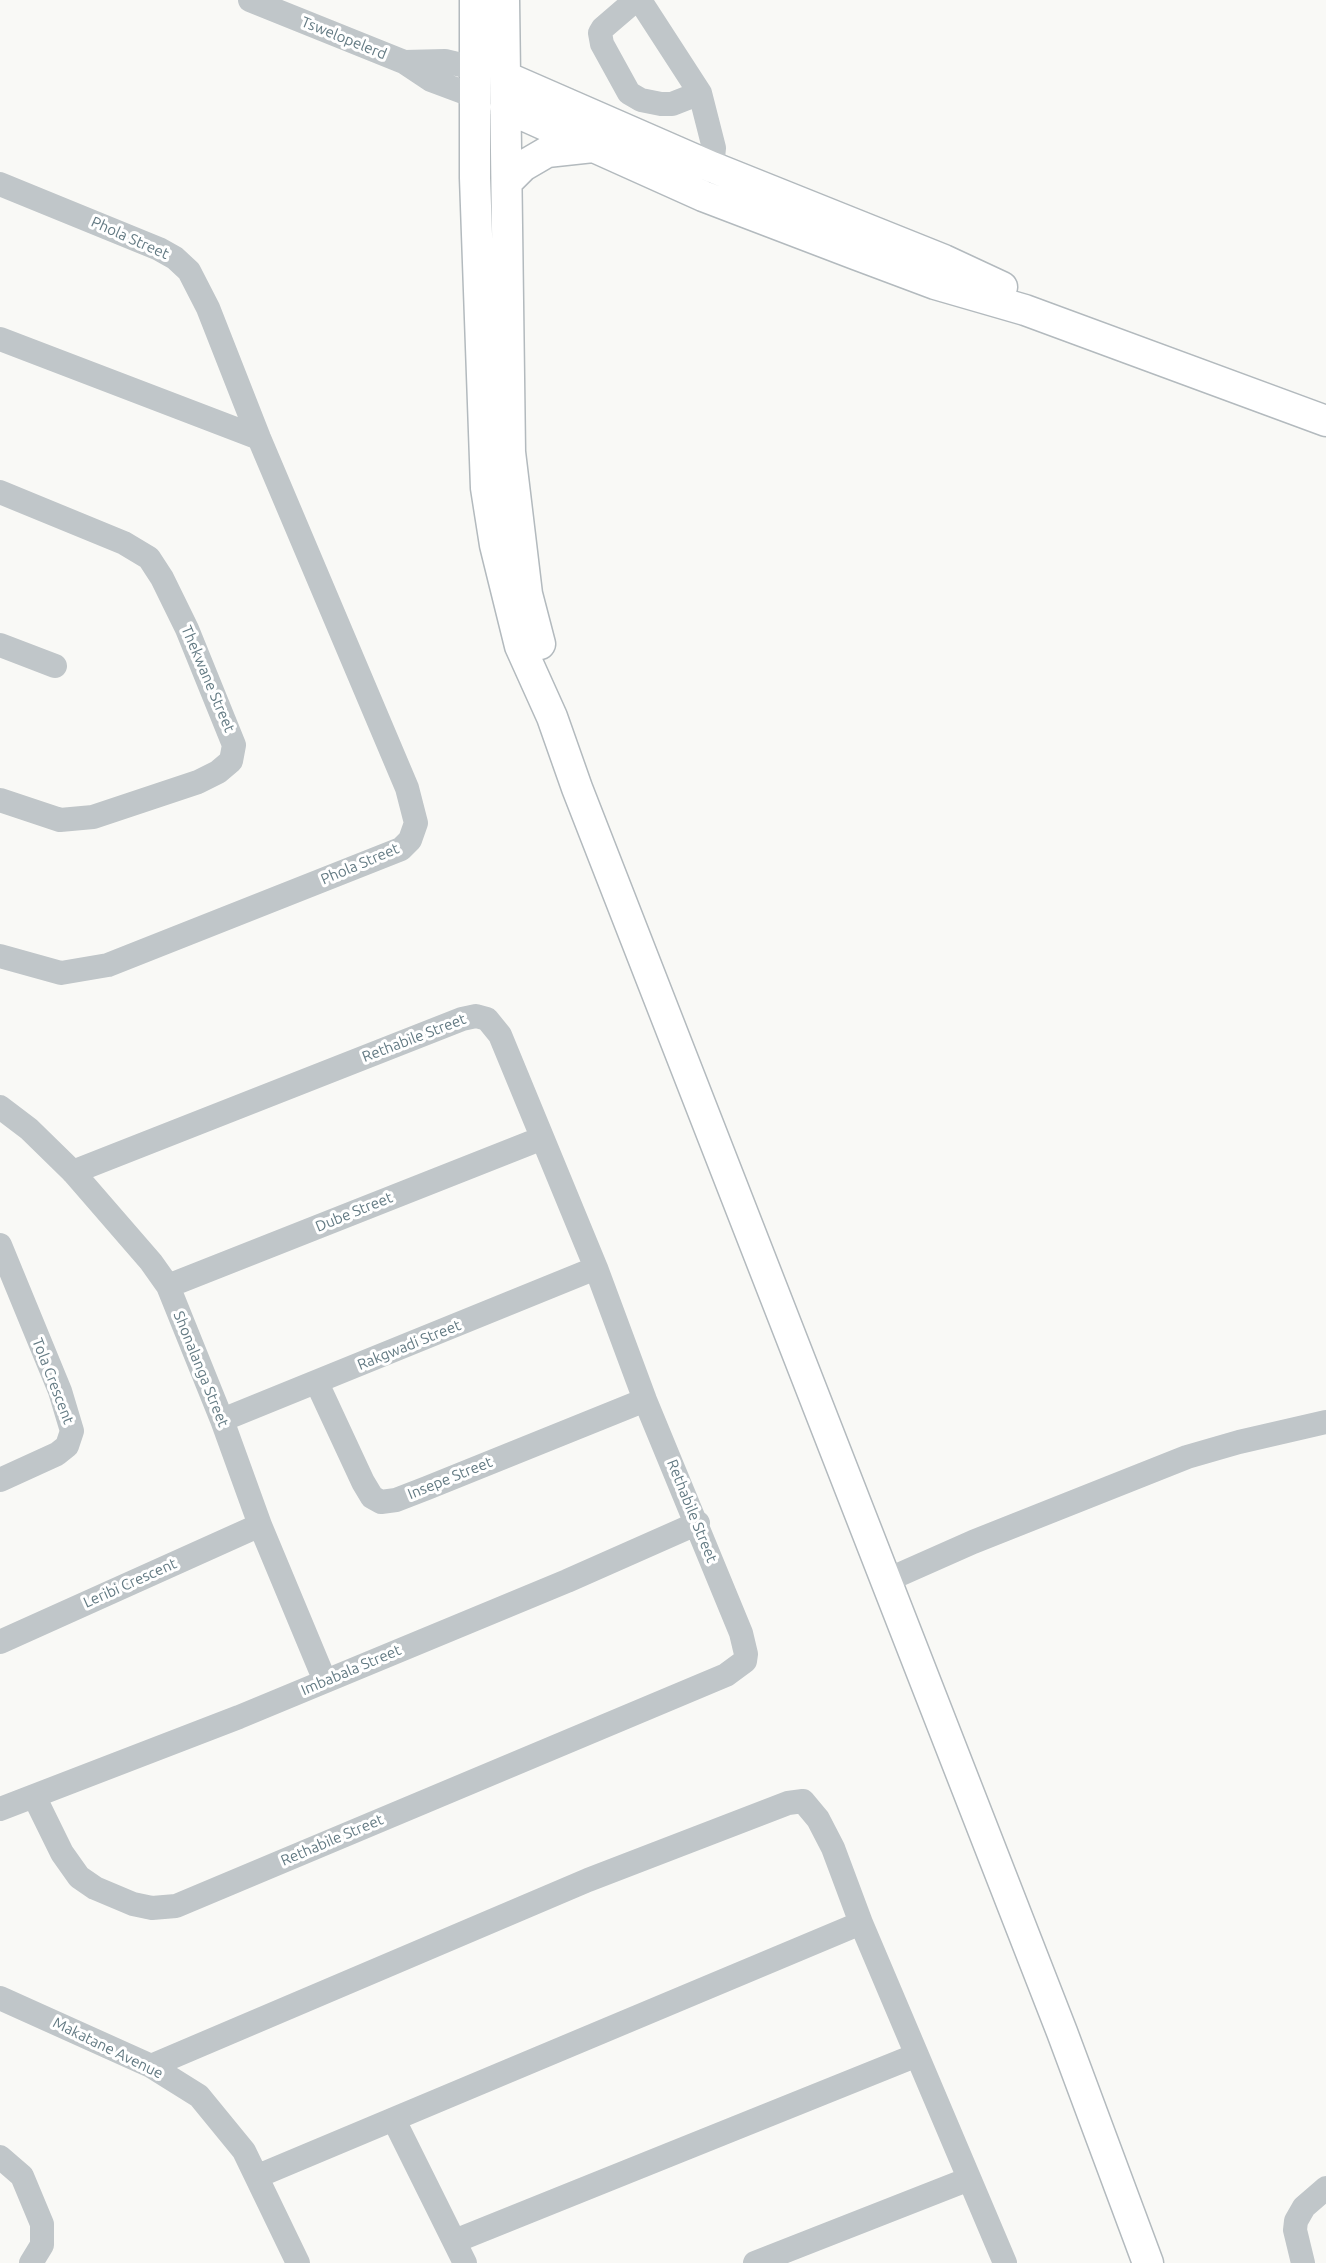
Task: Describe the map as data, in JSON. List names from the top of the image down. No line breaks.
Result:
{"streets":{"street":["Tswelopelerd","Phola Street","Thekwane Street","Rethabile Street","Dube Street","Rakgwadi Street","Shonalanga Street","Tola Crescent","Insepe Street","Leribi Crescent","Imbabala Street","Makatane Avenue"]},"crossings":[["Rethabile Street","Dube Street"],["Rethabile Street","Rakgwadi Street"],["Rethabile Street","Shonalanga Street"],["Rethabile Street","Insepe Street"],["Rethabile Street","Imbabala Street"],["Dube Street","Shonalanga Street"],["Rakgwadi Street","Shonalanga Street"],["Rakgwadi Street","Insepe Street"],["Shonalanga Street","Leribi Crescent"],["Shonalanga Street","Imbabala Street"]]}
